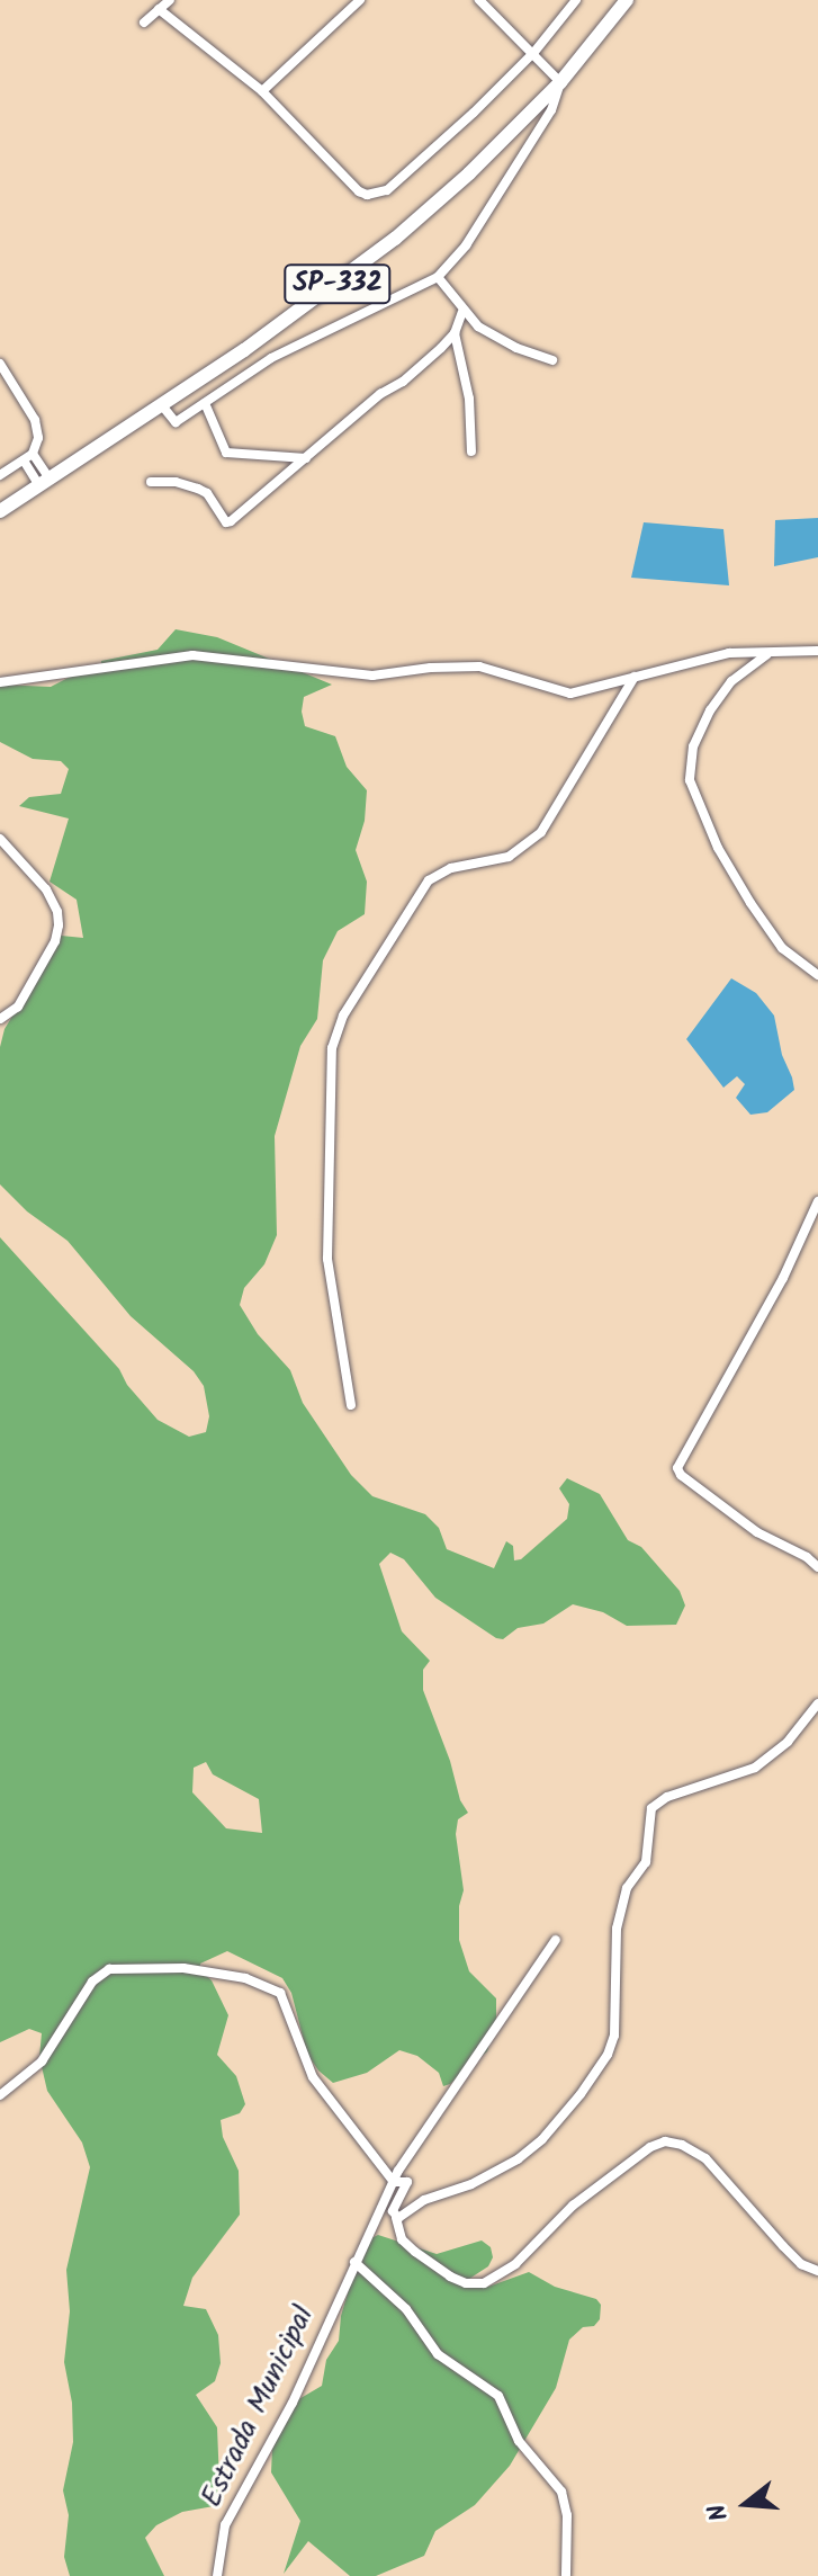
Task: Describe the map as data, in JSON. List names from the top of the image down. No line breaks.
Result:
{"streets":{"main road":["SP-332"],"street":["Estrada Municipal"]},"north":"left"}
